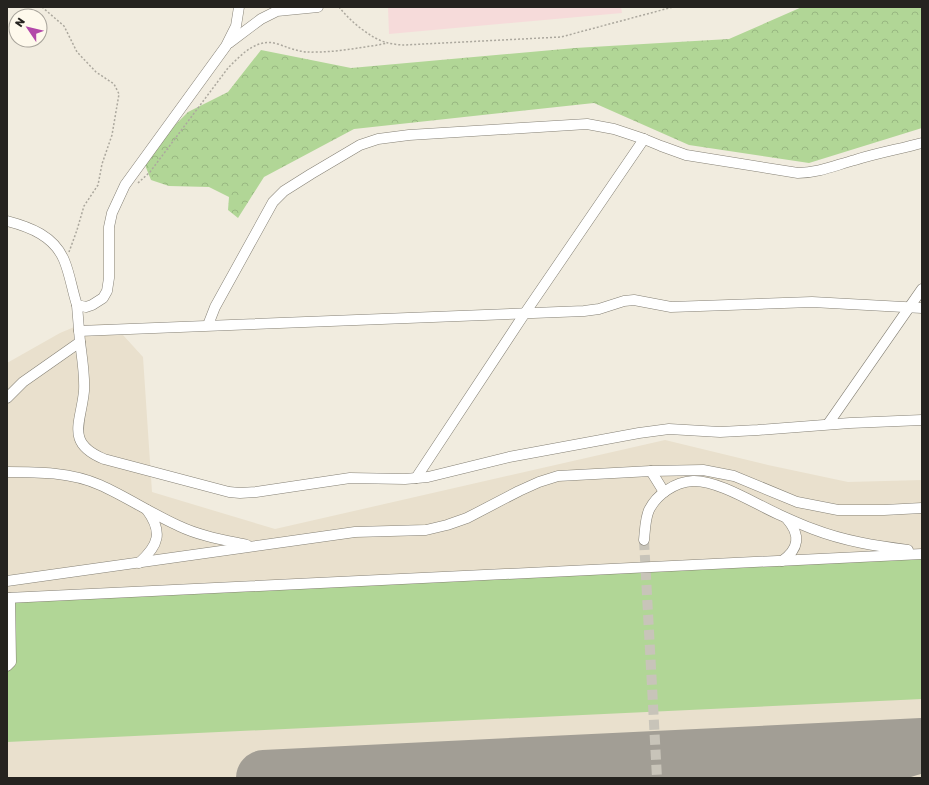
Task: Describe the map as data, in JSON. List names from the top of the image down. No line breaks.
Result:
{"north":"top left"}
